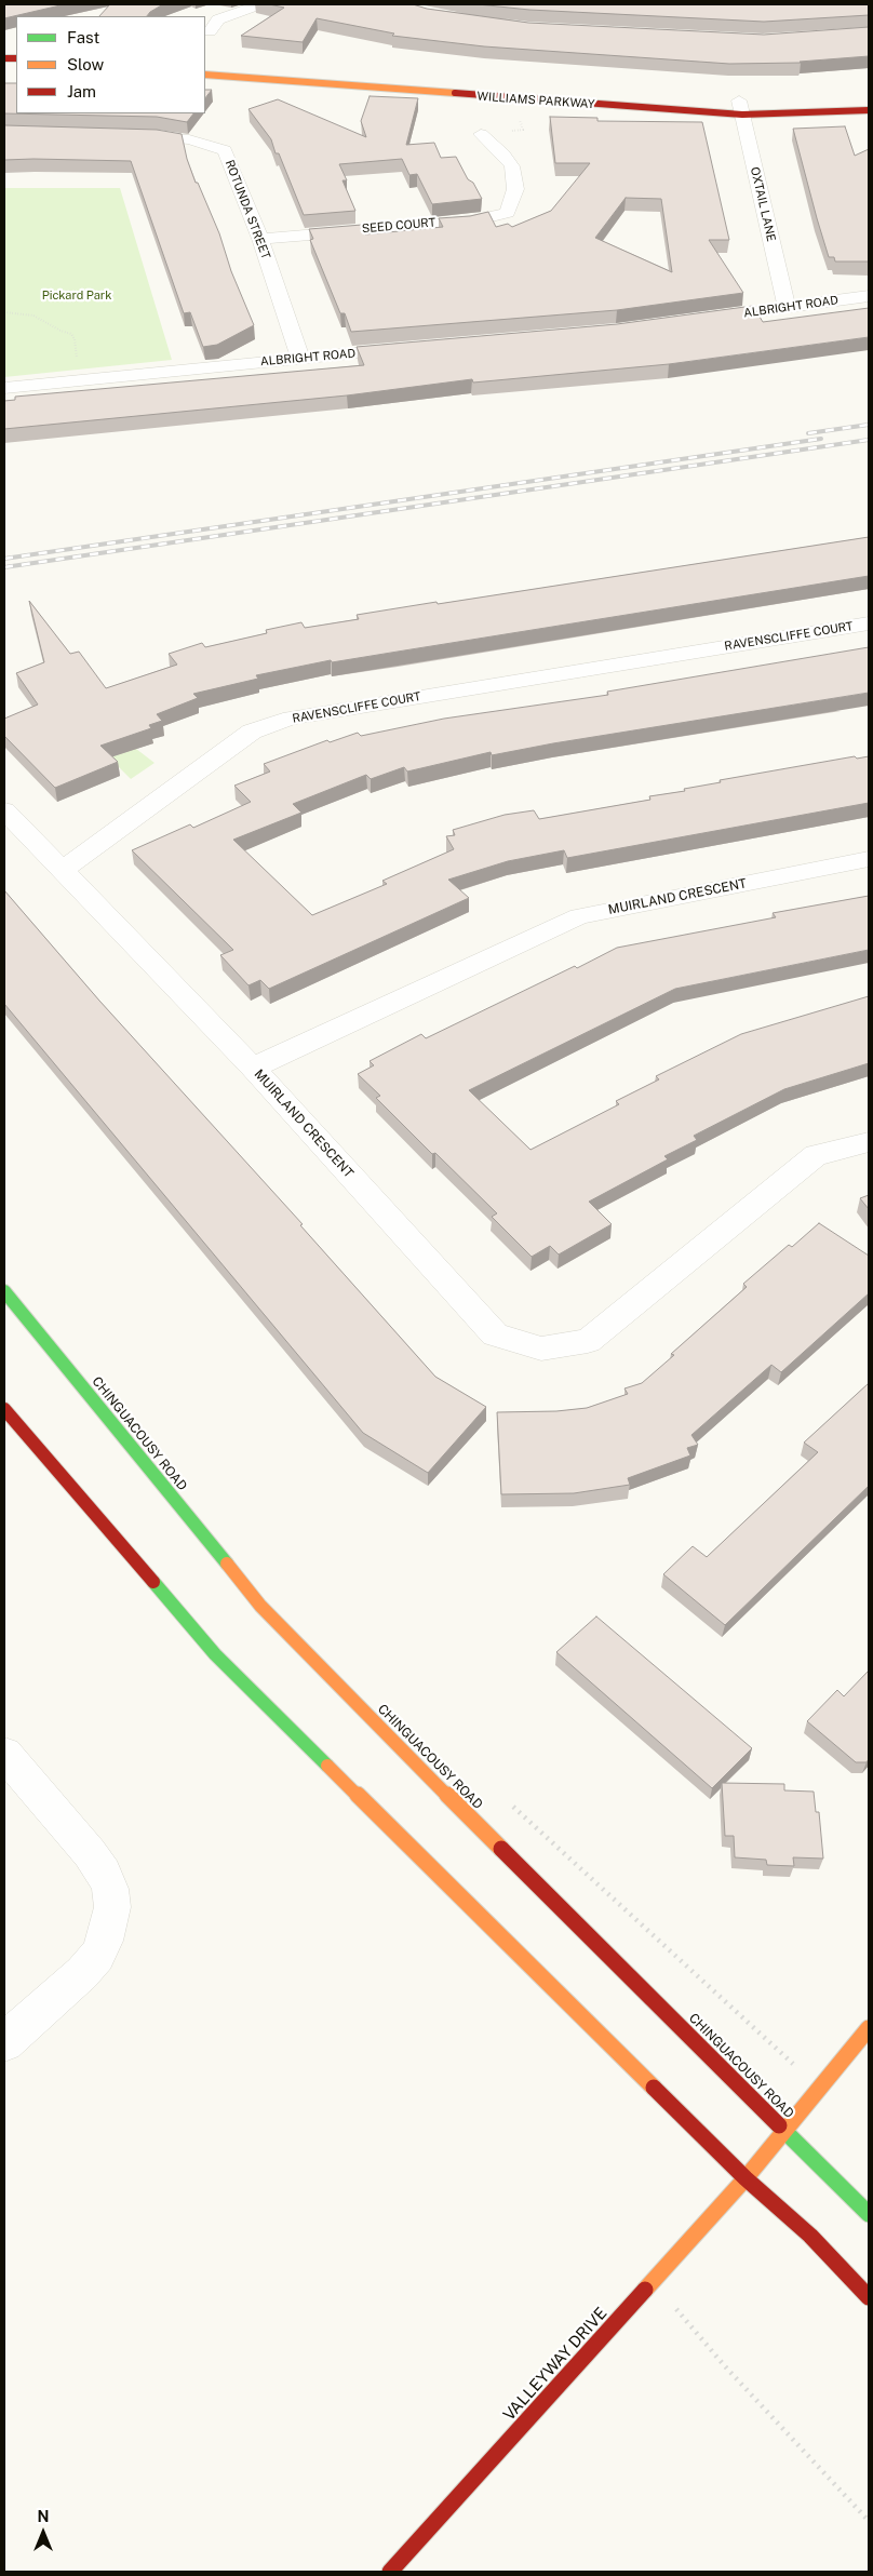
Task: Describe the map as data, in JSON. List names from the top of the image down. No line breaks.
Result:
{"streets":{"main road":["WILLIAMS PARKWAY","CHINGUACOUSY ROAD","VALLEYWAY DRIVE"],"street":["OXTAIL LANE","ROTUNDA STREET","SEED COURT","ALBRIGHT ROAD","RAVENSCLIFFE COURT","MUIRLAND CRESCENT"]},"crossings":[["WILLIAMS PARKWAY","OXTAIL LANE"],["OXTAIL LANE","ALBRIGHT ROAD"],["ROTUNDA STREET","SEED COURT"],["ROTUNDA STREET","ALBRIGHT ROAD"],["CHINGUACOUSY ROAD","VALLEYWAY DRIVE"]],"parks":["Pickard Park"],"legend":["Fast","Slow","Jam"],"north":"top"}
